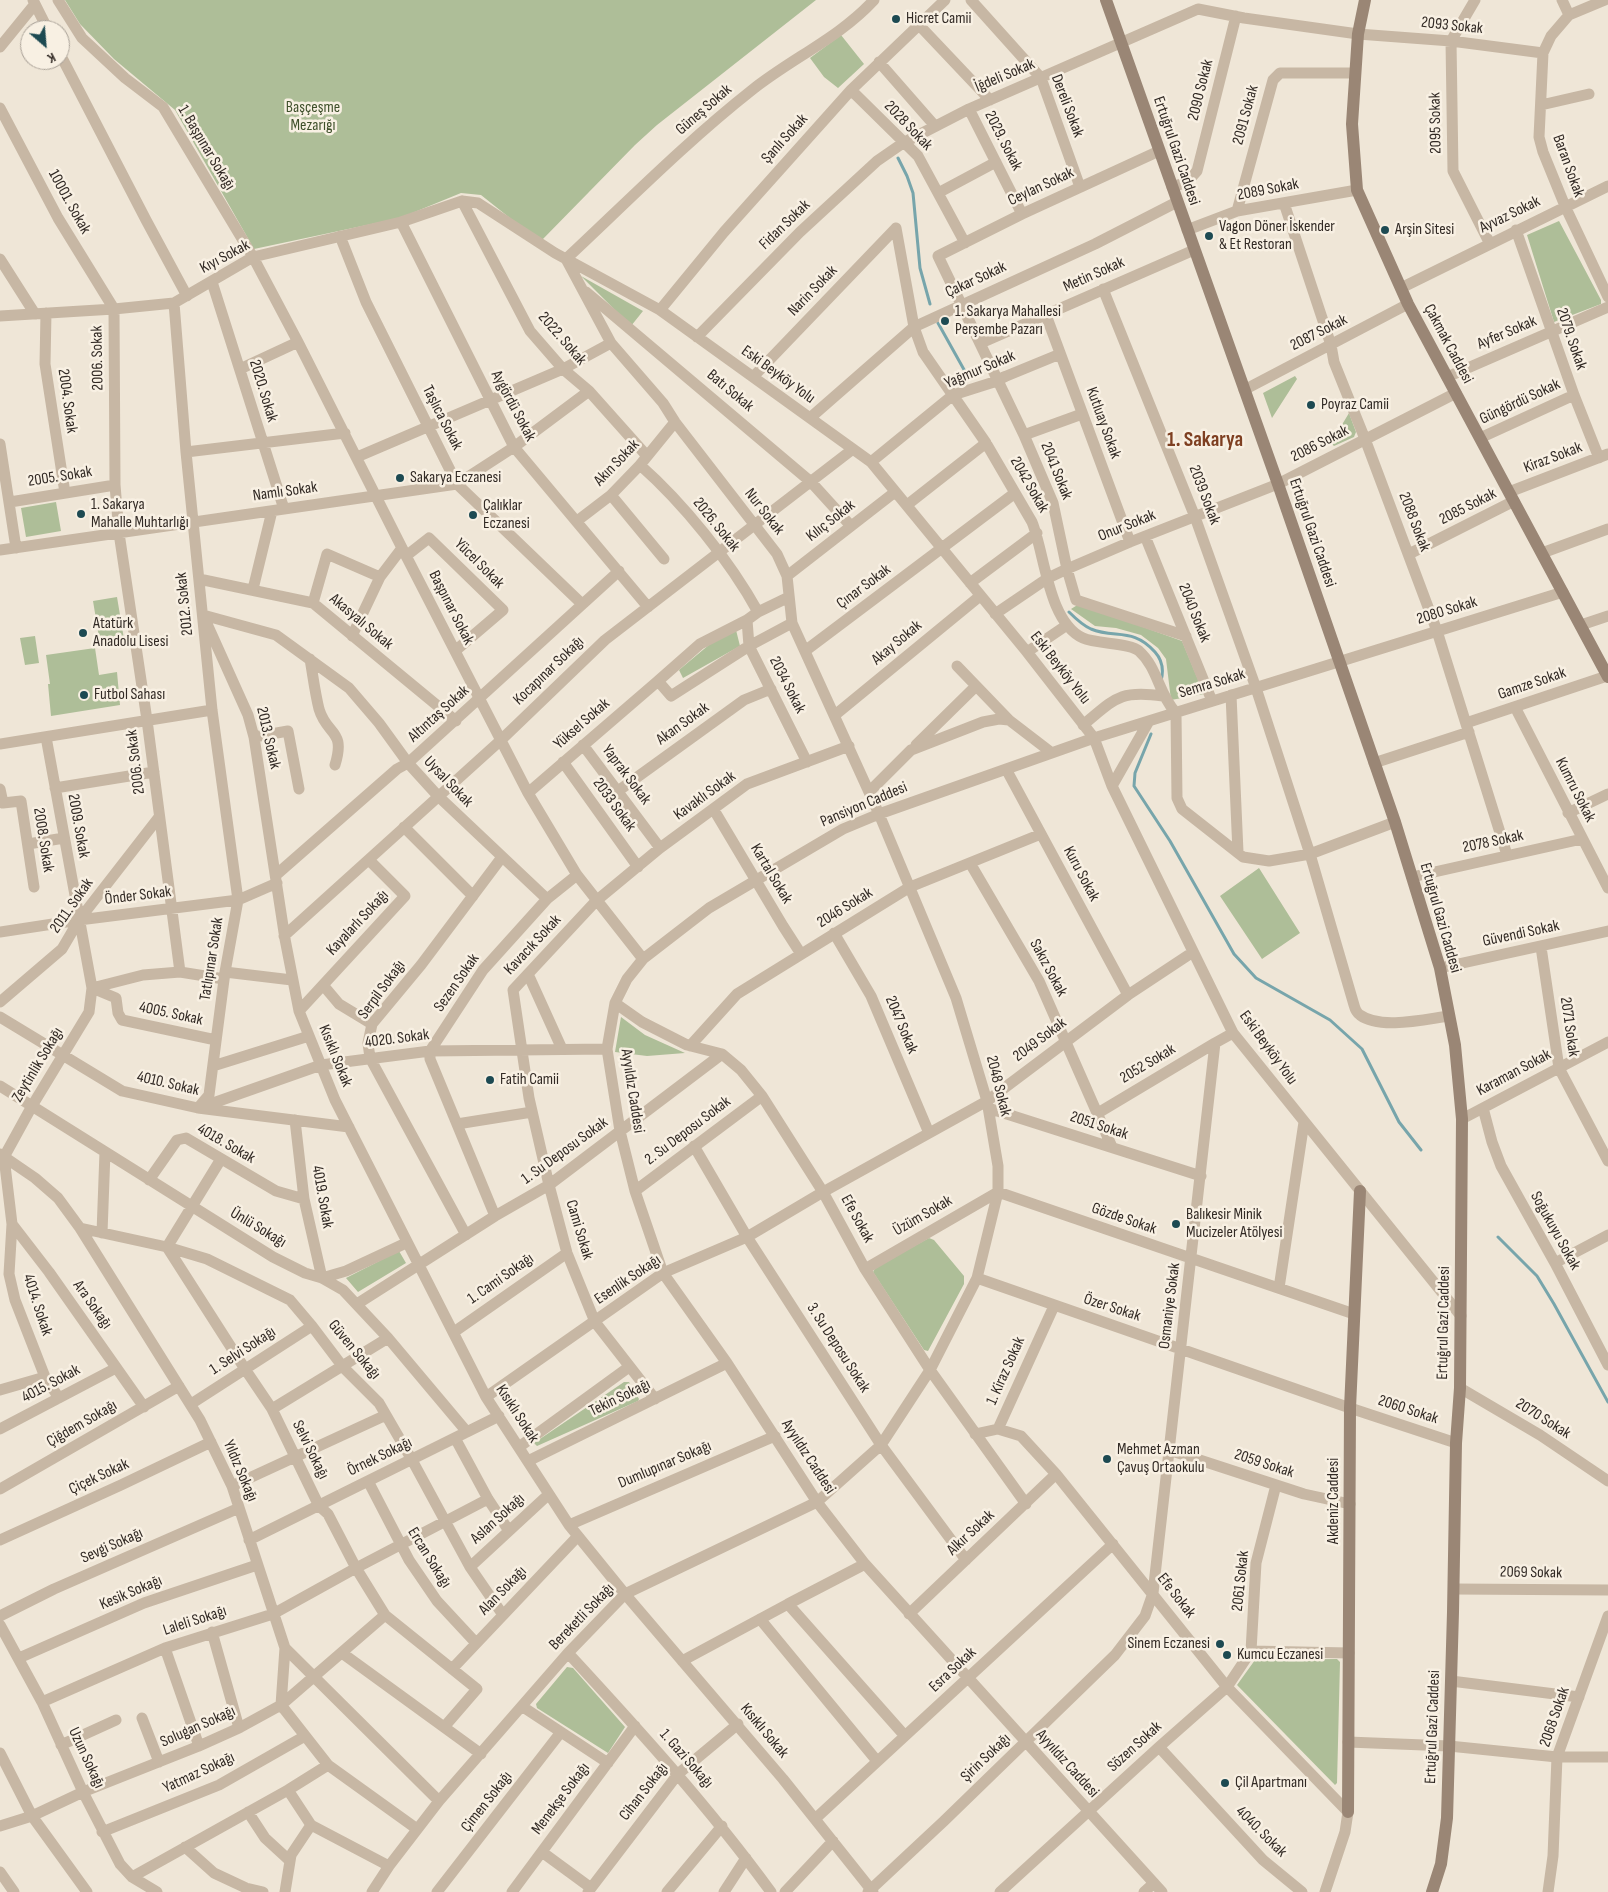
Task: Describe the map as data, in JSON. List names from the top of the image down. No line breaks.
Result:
{"streets":{"main road":["Ertuğrul Gazi Caddesi","Çakmak Caddesi","Akdeniz Caddesi"],"street":["2093 Sokak","İğdeli Sokak","2090 Sokak","Dereli Sokak","Güneş Sokak","2091 Sokak","2095 Sokak","2028 Sokak","Şanlı Sokak","2029. Sokak","1. Başpınar Sokağı","Baran Sokak","Ceylan Sokak","2089 Sokak","10001. Sokak","Ayvaz Sokak","Fidan Sokak","Kıyı Sokak","Metin Sokak","Çakar Sokak","Narin Sokak","2087 Sokak","Ayfer Sokak","2022. Sokak","2079. Sokak","2006. Sokak","Yağmur Sokak","Eski Beyköy Yolu","2020. Sokak","Batı Sokak","2004. Sokak","Güngördü Sokak","Aygördü Sokak","Taşlıca Sokak","Kutluay Sokak","2086 Sokak","Kiraz Sokak","Akın Sokak","2041 Sokak","2005. Sokak","2042 Sokak","Namlı Sokak","2039 Sokak","2085 Sokak","Nur Sokak","Kılıç Sokak","2088 Sokak","2026. Sokak","Onur Sokak","Yücel Sokak","Çınar Sokak","2012. Sokak","Başpınar Sokak","2080 Sokak","2040 Sokak","Akasyalı Sokak","Akay Sokak","Kocapınar Sokağı","Semra Sokak","Gamze Sokak","2034 Sokak","Altıntaş Sokak","Yüksel Sokak","Akan Sokak","2013. Sokak","Yaprak Sokak","Uysal Sokak","Kumru Sokak","Kavaklı Sokak","2033 Sokak","Pansiyon Caddesi","2009. Sokak","2008. Sokak","2078 Sokak","Kartal Sokak","Kuru Sokak","Önder Sokak","2011. Sokak","2046 Sokak","Kayalarlı Sokağı","Güvendi Sokak","Kavacık Sokak","Tatlıpınar Sokak","Sakız Sokak","Sezen Sokak","Serpil Sokağı","4005. Sokak","2047 Sokak","2071 Sokak","4020. Sokak","2049 Sokak","Kısıklı Sokak","2052 Sokak","Zeytinlik Sokağı","Karaman Sokak","4010. Sokak","2048 Sokak","Ayyıldız Caddesi","2051 Sokak","2. Su Deposu Sokak","4018. Sokak","1. Su Deposu Sokak","4019. Sokak","Üzüm Sokak","Efe Sokak","Gözde Sokak","Ünlü Sokağı","Cami Sokak","Soğukuyu Sokak","1. Cami Sokağı","Esenlik Sokağı","4014. Sokak","Ara Sokağı","Osmaniye Sokak","Özer Sokak","3. Su Deposu Sokak","Güven Sokağı","1. Selvi Sokağı","1. Kiraz Sokak","4015. Sokak","Tekin Sokağı","2060 Sokak","2070 Sokak","Çiğdem Sokağı","Selvi Sokağı","Örnek Sokağı","2059 Sokak","Dumlupınar Sokağı","Yıldız Sokağı","Çiçek Sokak","Aslan Sokağı","Alkır Sokak","Sevgi Sokağı","Ercan Sokağı","2069 Sokak","2061 Sokak","Alan Sokağı","Kesik Sokağı","Bereketli Sokağı","Laleli Sokağı","Esra Sokak","2068 Sokak","Solugan Sokağı","Sözen Sokak","Uzun Sokağı","Şirin Sokağı","1. Gazi Sokağı","Yatmaz Sokağı","Cihan Sokağı","Menekşe Sokağı","Çimen Sokağı","4040. Sokak"]},"crossings":[["2093 Sokak","İğdeli Sokak"],["2093 Sokak","2090 Sokak"],["2093 Sokak","2095 Sokak"],["2093 Sokak","Baran Sokak"],["2093 Sokak","Çakmak Caddesi"],["İğdeli Sokak","2090 Sokak"],["İğdeli Sokak","Dereli Sokak"],["İğdeli Sokak","2028 Sokak"],["İğdeli Sokak","2029. Sokak"],["İğdeli Sokak","Ertuğrul Gazi Caddesi"],["İğdeli Sokak","Fidan Sokak"],["2090 Sokak","Ertuğrul Gazi Caddesi"],["Dereli Sokak","Ceylan Sokak"],["Güneş Sokak","Eski Beyköy Yolu"],["Güneş Sokak","Nur Sokak"],["2091 Sokak","2089 Sokak"],["2091 Sokak","Çakmak Caddesi"],["2095 Sokak","Ayvaz Sokak"],["2028 Sokak","Şanlı Sokak"],["2028 Sokak","Ceylan Sokak"],["2028 Sokak","Fidan Sokak"],["Şanlı Sokak","Eski Beyköy Yolu"],["2029. Sokak","Ceylan Sokak"],["1. Başpınar Sokağı","Kıyı Sokak"],["1. Başpınar Sokağı","Başpınar Sokak"],["Ertuğrul Gazi Caddesi","Ceylan Sokak"],["Ertuğrul Gazi Caddesi","2089 Sokak"],["Ertuğrul Gazi Caddesi","Metin Sokak"],["Ertuğrul Gazi Caddesi","Çakar Sokak"],["Ertuğrul Gazi Caddesi","2087 Sokak"],["Ertuğrul Gazi Caddesi","Eski Beyköy Yolu"],["Ertuğrul Gazi Caddesi","2086 Sokak"],["Ertuğrul Gazi Caddesi","2039 Sokak"],["Ertuğrul Gazi Caddesi","Onur Sokak"],["Ertuğrul Gazi Caddesi","2080 Sokak"],["Ertuğrul Gazi Caddesi","Semra Sokak"],["Ertuğrul Gazi Caddesi","Gamze Sokak"],["Ertuğrul Gazi Caddesi","2078 Sokak"],["Ertuğrul Gazi Caddesi","Güvendi Sokak"],["Ertuğrul Gazi Caddesi","Karaman Sokak"],["Ertuğrul Gazi Caddesi","2060 Sokak"],["Ertuğrul Gazi Caddesi","2070 Sokak"],["Ertuğrul Gazi Caddesi","2069 Sokak"],["Baran Sokak","Ayvaz Sokak"],["Ceylan Sokak","2041 Sokak"],["2089 Sokak","Çakmak Caddesi"],["2089 Sokak","2088 Sokak"],["10001. Sokak","Kıyı Sokak"],["10001. Sokak","2006. Sokak"],["Ayvaz Sokak","2079. Sokak"],["Ayvaz Sokak","Çakmak Caddesi"],["Fidan Sokak","Eski Beyköy Yolu"],["Kıyı Sokak","2022. Sokak"],["Kıyı Sokak","2006. Sokak"],["Kıyı Sokak","Eski Beyköy Yolu"],["Kıyı Sokak","2020. Sokak"],["Kıyı Sokak","2004. Sokak"],["Kıyı Sokak","Aygördü Sokak"],["Kıyı Sokak","Taşlıca Sokak"],["Kıyı Sokak","2012. Sokak"],["Kıyı Sokak","Başpınar Sokak"],["Metin Sokak","Kutluay Sokak"],["Metin Sokak","2041 Sokak"],["Metin Sokak","2039 Sokak"],["Çakar Sokak","Eski Beyköy Yolu"],["Çakar Sokak","2041 Sokak"],["Çakar Sokak","2042 Sokak"],["Narin Sokak","Eski Beyköy Yolu"],["Narin Sokak","2042 Sokak"],["2087 Sokak","Çakmak Caddesi"],["2087 Sokak","2088 Sokak"],["Ayfer Sokak","2079. Sokak"],["Ayfer Sokak","Çakmak Caddesi"],["2022. Sokak","Eski Beyköy Yolu"],["2022. Sokak","Akın Sokak"],["2022. Sokak","2026. Sokak"],["2079. Sokak","Güngördü Sokak"],["2079. Sokak","Kiraz Sokak"],["Çakmak Caddesi","Güngördü Sokak"],["Çakmak Caddesi","2086 Sokak"],["Çakmak Caddesi","Kiraz Sokak"],["Çakmak Caddesi","2085 Sokak"],["Çakmak Caddesi","2080 Sokak"],["Çakmak Caddesi","Gamze Sokak"],["2006. Sokak","2005. Sokak"],["2006. Sokak","Namlı Sokak"],["2006. Sokak","Önder Sokak"],["2006. Sokak","2011. Sokak"],["2006. Sokak","4005. Sokak"],["Yağmur Sokak","Eski Beyköy Yolu"],["Yağmur Sokak","Kutluay Sokak"],["Yağmur Sokak","2042 Sokak"],["Eski Beyköy Yolu","Nur Sokak"],["Eski Beyköy Yolu","Kılıç Sokak"],["Eski Beyköy Yolu","Onur Sokak"],["Eski Beyköy Yolu","Çınar Sokak"],["Eski Beyköy Yolu","Akay Sokak"],["Eski Beyköy Yolu","Kocapınar Sokağı"],["Eski Beyköy Yolu","Semra Sokak"],["Eski Beyköy Yolu","Pansiyon Caddesi"],["Eski Beyköy Yolu","2049 Sokak"],["Eski Beyköy Yolu","Akdeniz Caddesi"],["2020. Sokak","Namlı Sokak"],["Batı Sokak","Nur Sokak"],["Batı Sokak","Kılıç Sokak"],["Batı Sokak","Kocapınar Sokağı"],["2004. Sokak","2005. Sokak"],["Aygördü Sokak","Akın Sokak"],["Aygördü Sokak","Kocapınar Sokağı"],["Aygördü Sokak","Altıntaş Sokak"],["Taşlıca Sokak","Namlı Sokak"],["Taşlıca Sokak","Altıntaş Sokak"],["Kutluay Sokak","Onur Sokak"],["2086 Sokak","2088 Sokak"],["2086 Sokak","Onur Sokak"],["Kiraz Sokak","2085 Sokak"],["Akın Sokak","Nur Sokak"],["Akın Sokak","2026. Sokak"],["2041 Sokak","Onur Sokak"],["2041 Sokak","2040 Sokak"],["2042 Sokak","Onur Sokak"],["2042 Sokak","Çınar Sokak"],["2042 Sokak","Semra Sokak"],["Namlı Sokak","2012. Sokak"],["Namlı Sokak","Başpınar Sokak"],["2039 Sokak","Onur Sokak"],["2039 Sokak","Semra Sokak"],["2085 Sokak","2088 Sokak"],["Nur Sokak","Kılıç Sokak"],["Nur Sokak","Çınar Sokak"],["Nur Sokak","Akay Sokak"],["Nur Sokak","Kocapınar Sokağı"],["Nur Sokak","Yüksel Sokak"],["Nur Sokak","Kavaklı Sokak"],["Nur Sokak","Pansiyon Caddesi"],["Nur Sokak","2048 Sokak"],["2088 Sokak","2080 Sokak"],["2088 Sokak","Gamze Sokak"],["2088 Sokak","2078 Sokak"],["2026. Sokak","Kocapınar Sokağı"],["2026. Sokak","Yüksel Sokak"],["Onur Sokak","2040 Sokak"],["Yücel Sokak","Başpınar Sokak"],["2012. Sokak","Akasyalı Sokak"],["2012. Sokak","Önder Sokak"],["2012. Sokak","Tatlıpınar Sokak"],["Başpınar Sokak","Kocapınar Sokağı"],["Başpınar Sokak","Altıntaş Sokak"],["Başpınar Sokak","Yüksel Sokak"],["Başpınar Sokak","Kavaklı Sokak"],["Başpınar Sokak","Pansiyon Caddesi"],["Başpınar Sokak","Kavacık Sokak"],["Başpınar Sokak","Sezen Sokak"],["Başpınar Sokak","Ayyıldız Caddesi"],["2080 Sokak","Semra Sokak"],["2040 Sokak","Semra Sokak"],["Akasyalı Sokak","Altıntaş Sokak"],["Kocapınar Sokağı","Uysal Sokak"],["Kocapınar Sokağı","Kayalarlı Sokağı"],["Kocapınar Sokağı","Kısıklı Sokak"],["Semra Sokak","Pansiyon Caddesi"],["Gamze Sokak","Kumru Sokak"],["2034 Sokak","Yüksel Sokak"],["2034 Sokak","Akan Sokak"],["2034 Sokak","Kavaklı Sokak"],["Altıntaş Sokak","2013. Sokak"],["Altıntaş Sokak","Uysal Sokak"],["Altıntaş Sokak","Önder Sokak"],["Altıntaş Sokak","Kısıklı Sokak"],["Yüksel Sokak","Yaprak Sokak"],["Yüksel Sokak","2033 Sokak"],["Akan Sokak","Yaprak Sokak"],["2013. Sokak","Uysal Sokak"],["2013. Sokak","Önder Sokak"],["2013. Sokak","Kısıklı Sokak"],["Yaprak Sokak","Kavaklı Sokak"],["Uysal Sokak","Sezen Sokak"],["Uysal Sokak","Serpil Sokağı"],["Kumru Sokak","2078 Sokak"],["Kavaklı Sokak","2033 Sokak"],["Kavaklı Sokak","Kartal Sokak"],["Kavaklı Sokak","Kavacık Sokak"],["Pansiyon Caddesi","Kartal Sokak"],["Pansiyon Caddesi","Kuru Sokak"],["Pansiyon Caddesi","2048 Sokak"],["Pansiyon Caddesi","Ayyıldız Caddesi"],["2009. Sokak","Önder Sokak"],["2009. Sokak","2011. Sokak"],["2009. Sokak","4005. Sokak"],["2009. Sokak","Zeytinlik Sokağı"],["Kartal Sokak","2046 Sokak"],["Kuru Sokak","2046 Sokak"],["Kuru Sokak","2049 Sokak"],["Önder Sokak","2011. Sokak"],["Önder Sokak","Tatlıpınar Sokak"],["Önder Sokak","Kısıklı Sokak"],["2046 Sokak","Sakız Sokak"],["2046 Sokak","2047 Sokak"],["2046 Sokak","2048 Sokak"],["2046 Sokak","Efe Sokak"],["Kayalarlı Sokağı","Kısıklı Sokak"],["Güvendi Sokak","2071 Sokak"],["Kavacık Sokak","4020. Sokak"],["Kavacık Sokak","Cami Sokak"],["Tatlıpınar Sokak","4005. Sokak"],["Tatlıpınar Sokak","4020. Sokak"],["Tatlıpınar Sokak","4010. Sokak"],["Sakız Sokak","2049 Sokak"],["Sakız Sokak","2052 Sokak"],["Sakız Sokak","2051 Sokak"],["Sezen Sokak","4020. Sokak"],["Serpil Sokağı","4020. Sokak"],["Serpil Sokağı","1. Su Deposu Sokak"],["4005. Sokak","Kısıklı Sokak"],["4005. Sokak","Zeytinlik Sokağı"],["2047 Sokak","2049 Sokak"],["2071 Sokak","Karaman Sokak"],["4020. Sokak","Kısıklı Sokak"],["4020. Sokak","4010. Sokak"],["4020. Sokak","Ayyıldız Caddesi"],["4020. Sokak","Cami Sokak"],["2049 Sokak","2048 Sokak"],["2049 Sokak","2051 Sokak"],["2049 Sokak","Efe Sokak"],["2049 Sokak","Esenlik Sokağı"],["Kısıklı Sokak","4010. Sokak"],["Kısıklı Sokak","1. Su Deposu Sokak"],["Kısıklı Sokak","1. Cami Sokağı"],["Kısıklı Sokak","Esenlik Sokağı"],["Kısıklı Sokak","Tekin Sokağı"],["Kısıklı Sokak","Örnek Sokağı"],["Kısıklı Sokak","Dumlupınar Sokağı"],["Kısıklı Sokak","Aslan Sokağı"],["Kısıklı Sokak","Alan Sokağı"],["Kısıklı Sokak","Bereketli Sokağı"],["Kısıklı Sokak","Esra Sokak"],["Kısıklı Sokak","Şirin Sokağı"],["Kısıklı Sokak","Cihan Sokağı"],["2052 Sokak","Osmaniye Sokak"],["Zeytinlik Sokağı","4010. Sokak"],["Zeytinlik Sokağı","Ünlü Sokağı"],["Zeytinlik Sokağı","4014. Sokak"],["Zeytinlik Sokağı","Yıldız Sokağı"],["Karaman Sokak","Soğukuyu Sokak"],["4010. Sokak","4019. Sokak"],["2048 Sokak","2051 Sokak"],["2048 Sokak","Üzüm Sokak"],["2048 Sokak","Efe Sokak"],["2048 Sokak","Gözde Sokak"],["2048 Sokak","Özer Sokak"],["2048 Sokak","Bereketli Sokağı"],["Ayyıldız Caddesi","2. Su Deposu Sokak"],["Ayyıldız Caddesi","1. Su Deposu Sokak"],["Ayyıldız Caddesi","Efe Sokak"],["Ayyıldız Caddesi","Esenlik Sokağı"],["Ayyıldız Caddesi","Tekin Sokağı"],["Ayyıldız Caddesi","Dumlupınar Sokağı"],["Ayyıldız Caddesi","Alkır Sokak"],["Ayyıldız Caddesi","Bereketli Sokağı"],["Ayyıldız Caddesi","Esra Sokak"],["Ayyıldız Caddesi","Sözen Sokak"],["Ayyıldız Caddesi","Şirin Sokağı"],["2051 Sokak","Osmaniye Sokak"],["2. Su Deposu Sokak","Efe Sokak"],["2. Su Deposu Sokak","3. Su Deposu Sokak"],["4018. Sokak","4019. Sokak"],["4018. Sokak","Ünlü Sokağı"],["1. Su Deposu Sokak","Efe Sokak"],["1. Su Deposu Sokak","Ünlü Sokağı"],["1. Su Deposu Sokak","Cami Sokak"],["4019. Sokak","Ünlü Sokağı"],["Üzüm Sokak","Efe Sokak"],["Üzüm Sokak","Gözde Sokak"],["Efe Sokak","Esenlik Sokağı"],["Efe Sokak","Osmaniye Sokak"],["Efe Sokak","1. Kiraz Sokak"],["Efe Sokak","Akdeniz Caddesi"],["Efe Sokak","Alkır Sokak"],["Efe Sokak","Bereketli Sokağı"],["Efe Sokak","Esra Sokak"],["Efe Sokak","Sözen Sokak"],["Efe Sokak","Şirin Sokağı"],["Gözde Sokak","Osmaniye Sokak"],["Gözde Sokak","Akdeniz Caddesi"],["Ünlü Sokağı","Örnek Sokağı"],["Cami Sokak","1. Cami Sokağı"],["Cami Sokak","Esenlik Sokağı"],["Cami Sokak","Tekin Sokağı"],["Esenlik Sokağı","3. Su Deposu Sokak"],["4014. Sokak","Ara Sokağı"],["4014. Sokak","4015. Sokak"],["4014. Sokak","Yıldız Sokağı"],["Ara Sokağı","4015. Sokak"],["Ara Sokağı","Çiğdem Sokağı"],["Osmaniye Sokak","Özer Sokak"],["Osmaniye Sokak","2059 Sokak"],["Osmaniye Sokak","Şirin Sokağı"],["Özer Sokak","1. Kiraz Sokak"],["Özer Sokak","2060 Sokak"],["Özer Sokak","Akdeniz Caddesi"],["3. Su Deposu Sokak","Alkır Sokak"],["3. Su Deposu Sokak","Bereketli Sokağı"],["Güven Sokağı","1. Selvi Sokağı"],["Güven Sokağı","Selvi Sokağı"],["Güven Sokağı","Örnek Sokağı"],["Güven Sokağı","Yıldız Sokağı"],["Güven Sokağı","Aslan Sokağı"],["Güven Sokağı","Alan Sokağı"],["Güven Sokağı","Laleli Sokağı"],["1. Selvi Sokağı","Selvi Sokağı"],["1. Selvi Sokağı","Yıldız Sokağı"],["2060 Sokak","Akdeniz Caddesi"],["Çiğdem Sokağı","Yıldız Sokağı"],["Selvi Sokağı","Örnek Sokağı"],["Selvi Sokağı","Alan Sokağı"],["Selvi Sokağı","Laleli Sokağı"],["Selvi Sokağı","Solugan Sokağı"],["Örnek Sokağı","Yıldız Sokağı"],["Örnek Sokağı","Ercan Sokağı"],["2059 Sokak","Akdeniz Caddesi"],["2059 Sokak","2061 Sokak"],["Yıldız Sokağı","Çiçek Sokak"],["Yıldız Sokağı","Sevgi Sokağı"],["Yıldız Sokağı","Kesik Sokağı"],["Yıldız Sokağı","Bereketli Sokağı"],["Yıldız Sokağı","Laleli Sokağı"],["Yıldız Sokağı","Solugan Sokağı"],["Ercan Sokağı","Alan Sokağı"],["Ercan Sokağı","Laleli Sokağı"],["2061 Sokak","Sözen Sokak"],["Kesik Sokağı","Uzun Sokağı"],["Bereketli Sokağı","1. Gazi Sokağı"],["Laleli Sokağı","Uzun Sokağı"],["Solugan Sokağı","Uzun Sokağı"],["Sözen Sokak","4040. Sokak"],["Uzun Sokağı","Yatmaz Sokağı"],["1. Gazi Sokağı","Cihan Sokağı"],["1. Gazi Sokağı","Menekşe Sokağı"]],"districts":["1. Sakarya"],"parks":["Başçeşme Mezarığı"],"places":["Hicret Camii","Arşin Sitesi","Vagon Döner İskender & Et Restoran","1. Sakarya Mahallesi Perşembe Pazarı","Poyraz Camii","Sakarya Eczanesi","1. Sakarya Mahalle Muhtarlığı","Çalıklar Eczanesi","Atatürk Anadolu Lisesi","Futbol Sahası","Fatih Camii","Balıkesir Minik Mucizeler Atölyesi","Mehmet Azman Çavuş Ortaokulu","Sinem Eczanesi","Kumcu Eczanesi","Çil Apartmanı"],"north":"bottom right"}
